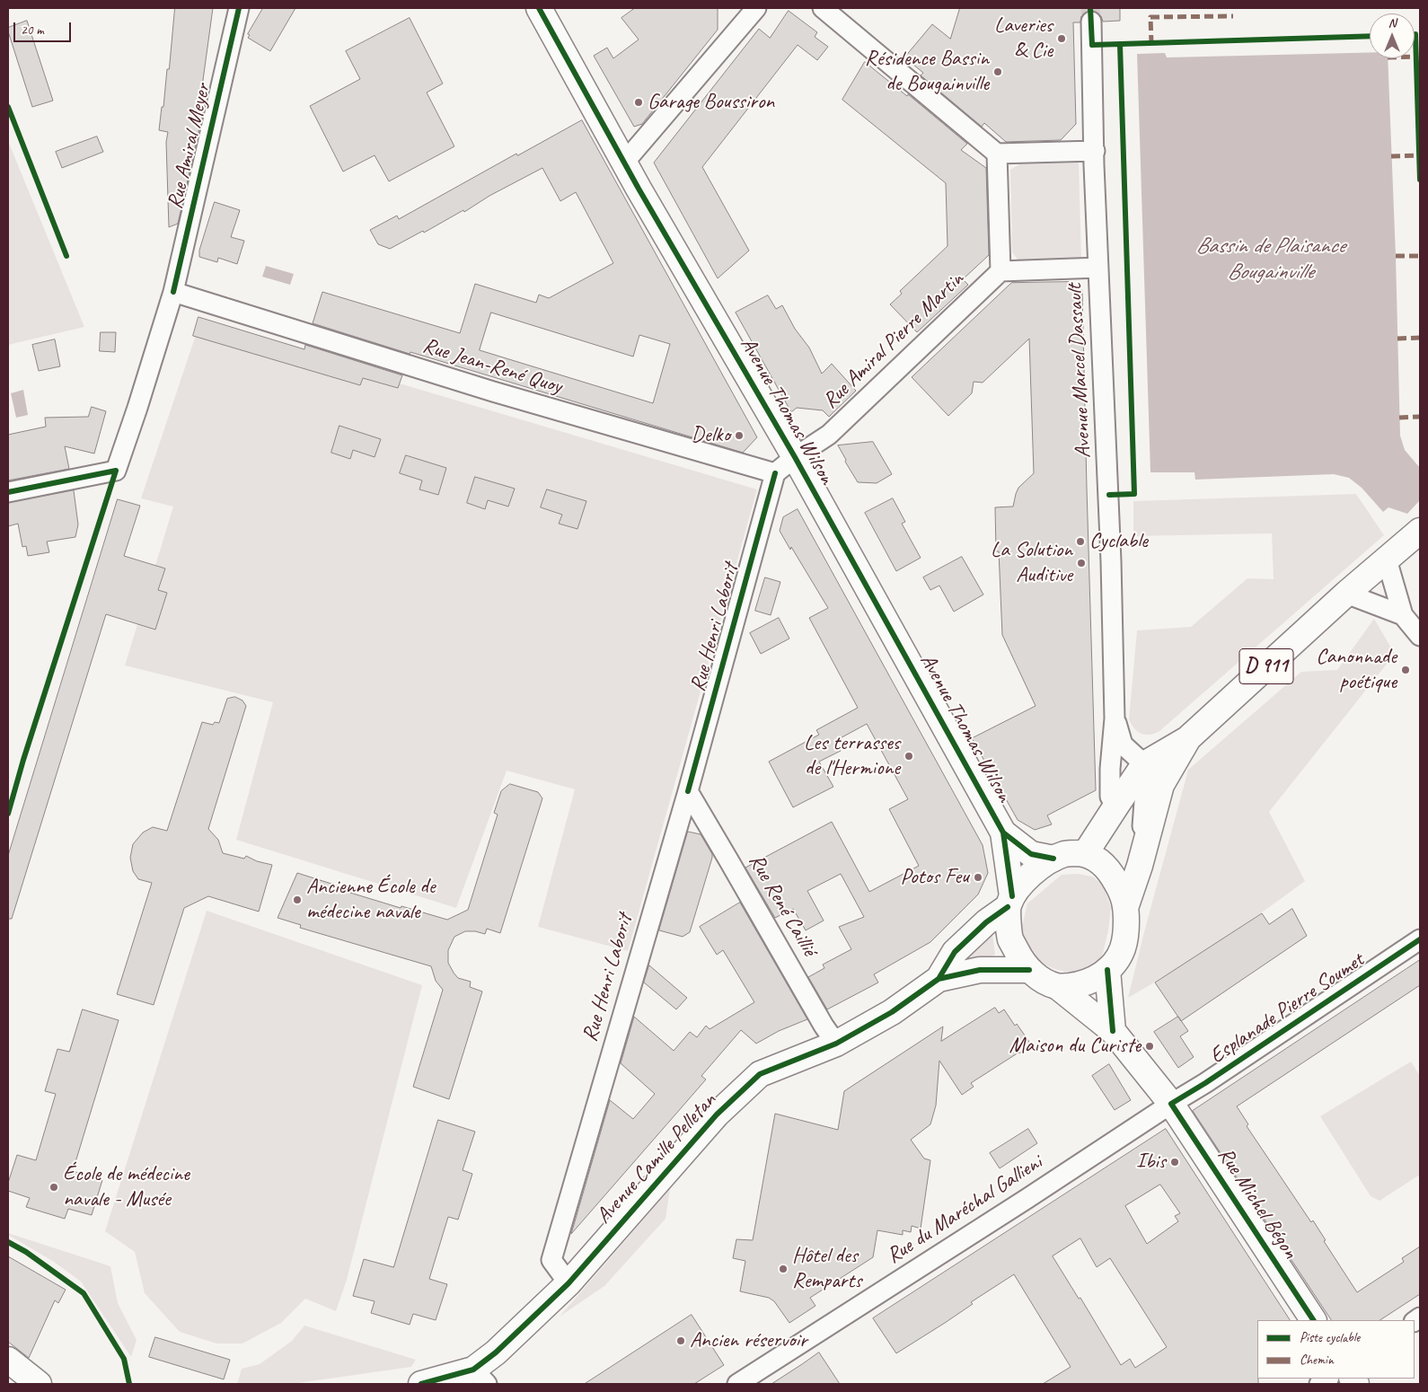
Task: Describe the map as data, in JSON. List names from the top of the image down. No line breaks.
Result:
{"streets":{"main road":["Avenue Thomas Wilson","D 911","Avenue Camille Pelletan","Rue Michel Bégon"],"street":["Rue Amiral Meyer","Rue Amiral Pierre Martin","Rue Jean-René Quoy","Avenue Marcel Dassault","Rue Henri Laborit","Rue René Caillié","Esplanade Pierre Soumet","Rue du Maréchal Gallieni"]},"crossings":[["Rue Amiral Meyer","Rue Jean-René Quoy"],["Rue Amiral Pierre Martin","Avenue Thomas Wilson"],["Rue Jean-René Quoy","Rue Henri Laborit"],["Avenue Marcel Dassault","D 911"],["Avenue Thomas Wilson","D 911"],["Avenue Thomas Wilson","Avenue Camille Pelletan"],["Avenue Thomas Wilson","Rue Michel Bégon"],["Rue Henri Laborit","Rue René Caillié"],["Rue Henri Laborit","Avenue Camille Pelletan"],["D 911","Avenue Camille Pelletan"],["D 911","Rue Michel Bégon"],["Rue René Caillié","Avenue Camille Pelletan"],["Esplanade Pierre Soumet","Rue Michel Bégon"],["Esplanade Pierre Soumet","Rue du Maréchal Gallieni"],["Avenue Camille Pelletan","Rue Michel Bégon"],["Rue Michel Bégon","Rue du Maréchal Gallieni"]],"water":["Bassin de Plaisance Bougainville"],"places":["Laveries & Cie","Résidence Bassin de Bougainville","Garage Boussiron","Delko","Cyclable","La Solution Auditive","Canonnade poétique","Les terrasses de l'Hermione","Potos Feu","Ancienne École de médecine navale","Maison du Curiste","Ibis","École de médecine navale - Musée","Hôtel des Remparts","Ancien réservoir"],"legend":["Piste cyclable","Chemin"],"scale_bar":"20 m","north":"top"}
